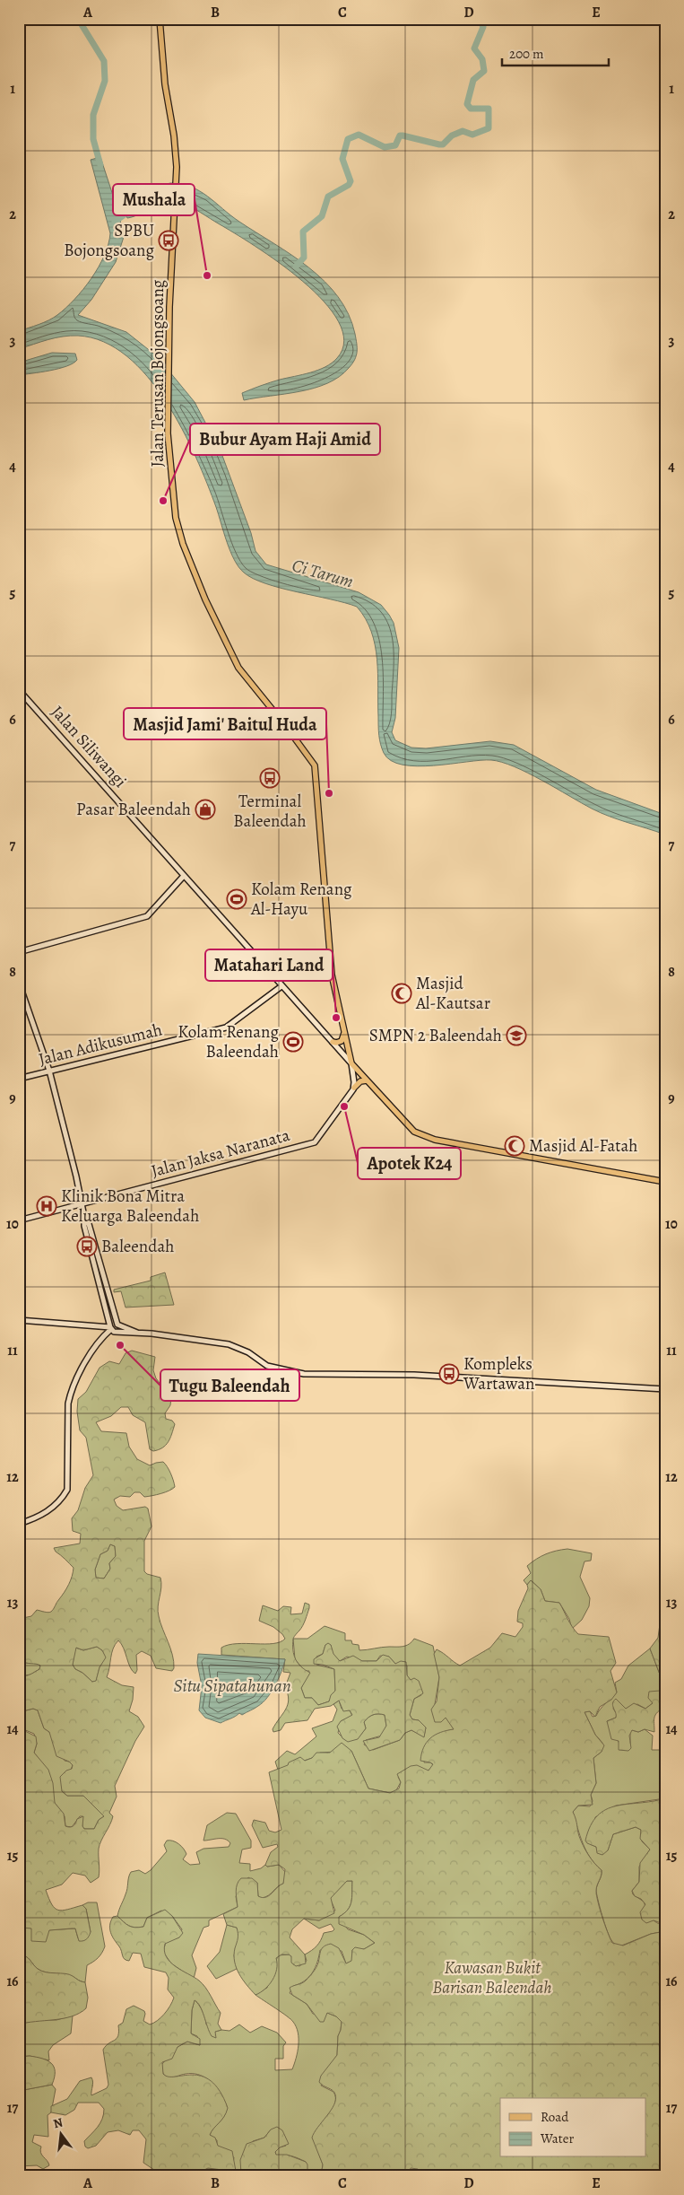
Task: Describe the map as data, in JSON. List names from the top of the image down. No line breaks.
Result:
{"streets":{"main road":["Jalan Terusan Bojongsoang","Jalan Siliwangi","Jalan Adikusumah","Jalan Jaksa Naranata"]},"crossings":[["Jalan Terusan Bojongsoang","Jalan Siliwangi"],["Jalan Siliwangi","Jalan Adikusumah"]],"water":["Ci Tarum","Situ Sipatahunan"],"parks":["Kawasan Bukit Barisan Baleendah"],"places":{"bus stop":["SPBU Bojongsoang","Terminal Baleendah","Baleendah","Kompleks Wartawan"],"other":["Mushala","Bubur Ayam Haji Amid","Masjid Jami' Baitul Huda","Matahari Land","Apotek K24","Tugu Baleendah"],"shop":["Pasar Baleendah"],"sports":["Kolam Renang Al-Hayu","Kolam Renang Baleendah"],"mosque":["Masjid Al-Kautsar","Masjid Al-Fatah"],"school or university":["SMPN 2 Baleendah"],"hospital":["Klinik Bona Mitra Keluarga Baleendah"]},"legend":["Road","Water"],"scale_bar":"200 m","north":"top","grid":{"columns":["A","B","C","D","E"],"rows":["1","2","3","4","5","6","7","8","9","10","11","12","13","14","15","16","17"]}}
